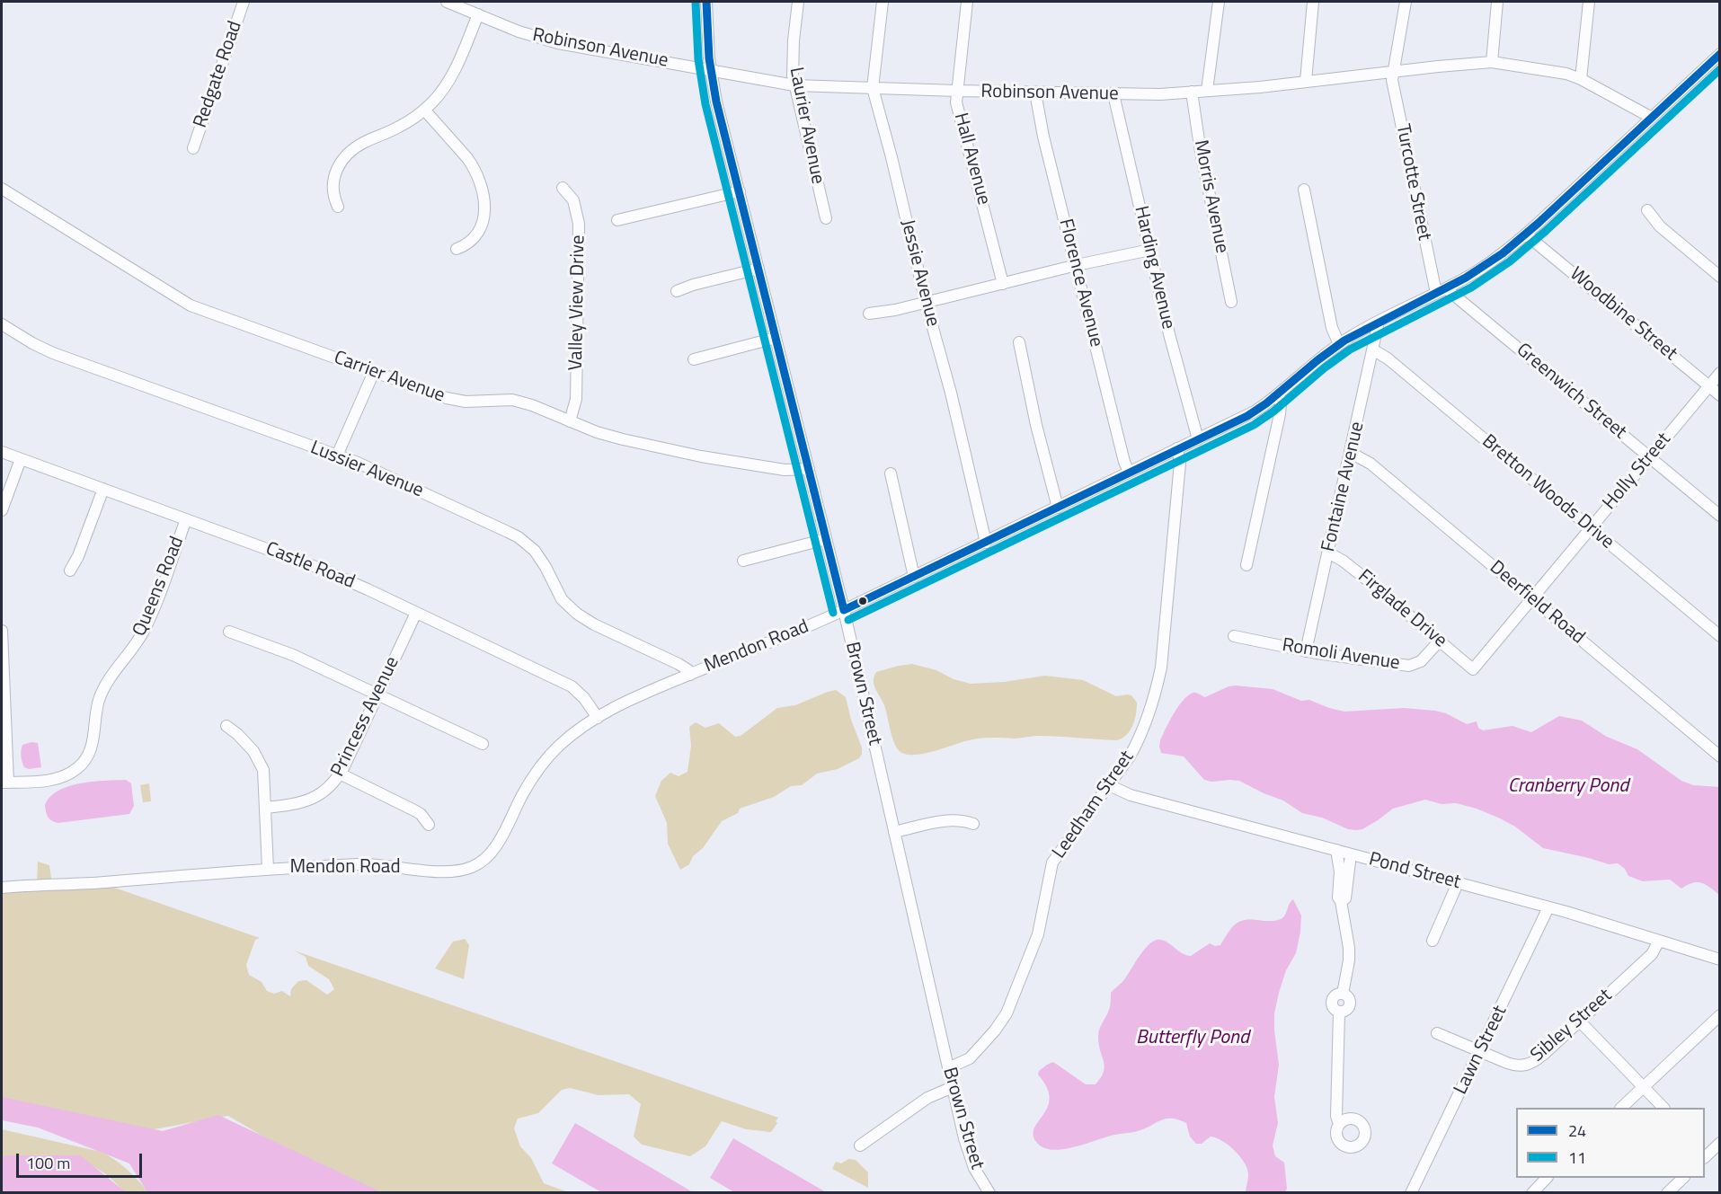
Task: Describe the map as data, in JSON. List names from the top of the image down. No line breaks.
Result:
{"streets":{"street":["Robinson Avenue","Redgate Road","Laurier Avenue","Hall Avenue","Turcotte Street","Morris Avenue","Harding Avenue","Jessie Avenue","Florence Avenue","Valley View Drive","Woodbine Street","Carrier Avenue","Greenwich Street","Lussier Avenue","Holly Street","Fontaine Avenue","Bretton Woods Drive","Castle Road","Queens Road","Deerfield Road","Firglade Drive","Mendon Road","Romoli Avenue","Brown Street","Princess Avenue","Leedham Street","Pond Street","Sibley Street","Lawn Street"]},"crossings":[["Robinson Avenue","Laurier Avenue"],["Robinson Avenue","Hall Avenue"],["Robinson Avenue","Turcotte Street"],["Robinson Avenue","Morris Avenue"],["Robinson Avenue","Harding Avenue"],["Robinson Avenue","Jessie Avenue"],["Robinson Avenue","Florence Avenue"],["Robinson Avenue","Mendon Road"],["Robinson Avenue","Brown Street"],["Turcotte Street","Mendon Road"],["Harding Avenue","Mendon Road"],["Jessie Avenue","Mendon Road"],["Florence Avenue","Mendon Road"],["Valley View Drive","Carrier Avenue"],["Woodbine Street","Holly Street"],["Woodbine Street","Mendon Road"],["Carrier Avenue","Brown Street"],["Greenwich Street","Holly Street"],["Greenwich Street","Mendon Road"],["Lussier Avenue","Mendon Road"],["Holly Street","Bretton Woods Drive"],["Holly Street","Deerfield Road"],["Holly Street","Firglade Drive"],["Fontaine Avenue","Bretton Woods Drive"],["Fontaine Avenue","Deerfield Road"],["Fontaine Avenue","Firglade Drive"],["Fontaine Avenue","Mendon Road"],["Fontaine Avenue","Romoli Avenue"],["Castle Road","Queens Road"],["Castle Road","Mendon Road"],["Castle Road","Princess Avenue"],["Firglade Drive","Romoli Avenue"],["Mendon Road","Brown Street"],["Mendon Road","Leedham Street"],["Brown Street","Leedham Street"],["Leedham Street","Pond Street"],["Pond Street","Sibley Street"],["Pond Street","Lawn Street"],["Sibley Street","Lawn Street"]],"water":["Cranberry Pond","Butterfly Pond"],"lines":["transit line 24","transit line 11"],"legend":["24","11"],"scale_bar":"100 m"}
